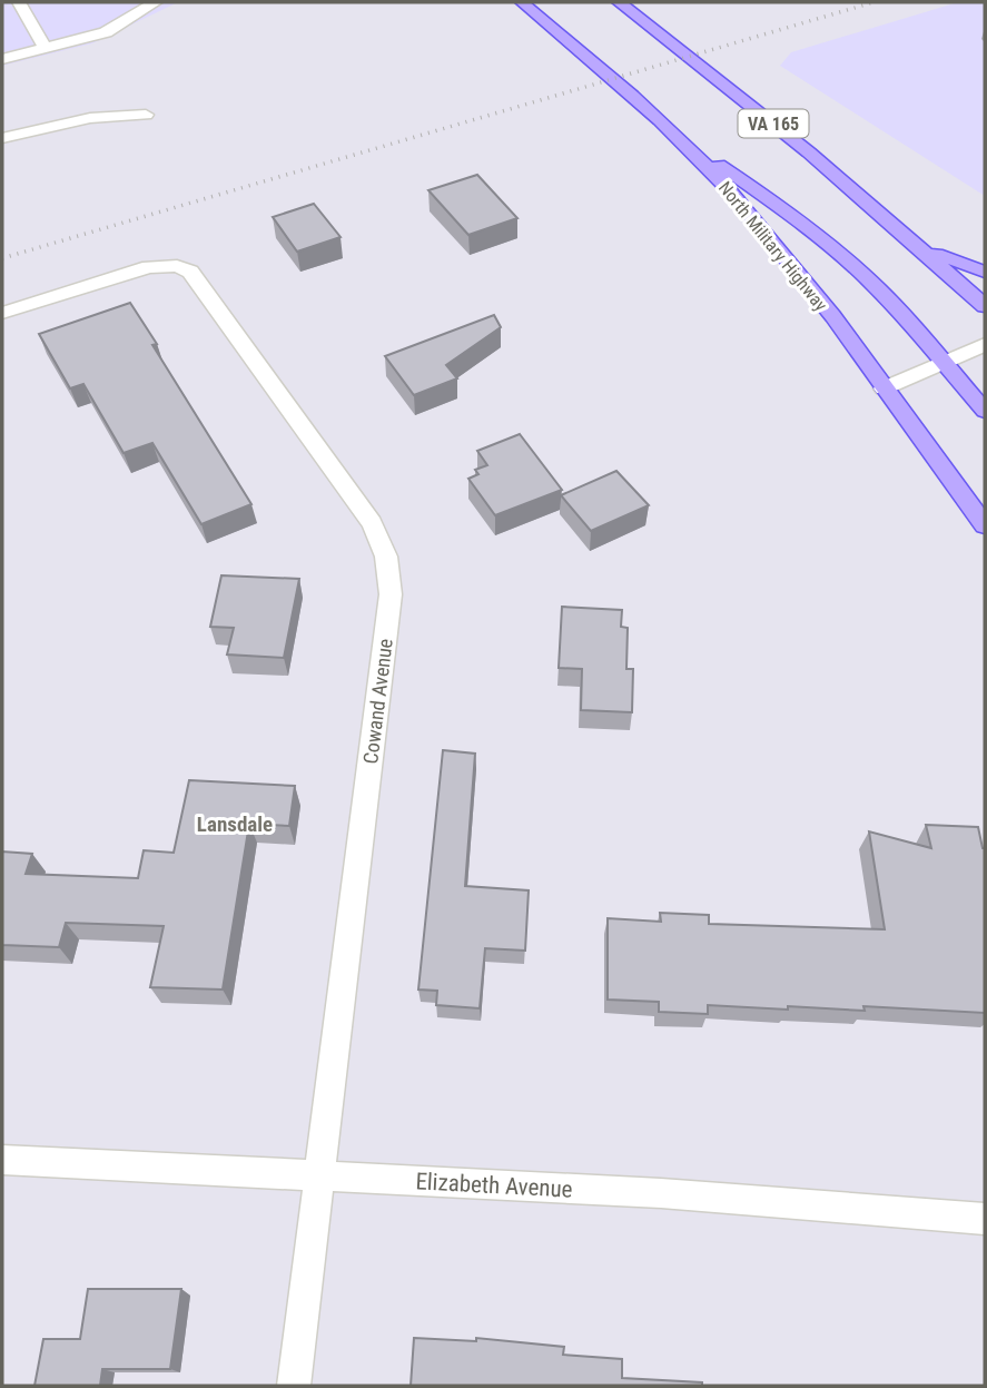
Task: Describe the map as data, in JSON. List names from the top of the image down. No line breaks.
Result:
{"streets":{"main road":["VA 165","North Military Highway"],"street":["Cowand Avenue","Elizabeth Avenue"]},"crossings":[["Cowand Avenue","Elizabeth Avenue"]],"districts":["Lansdale"]}
